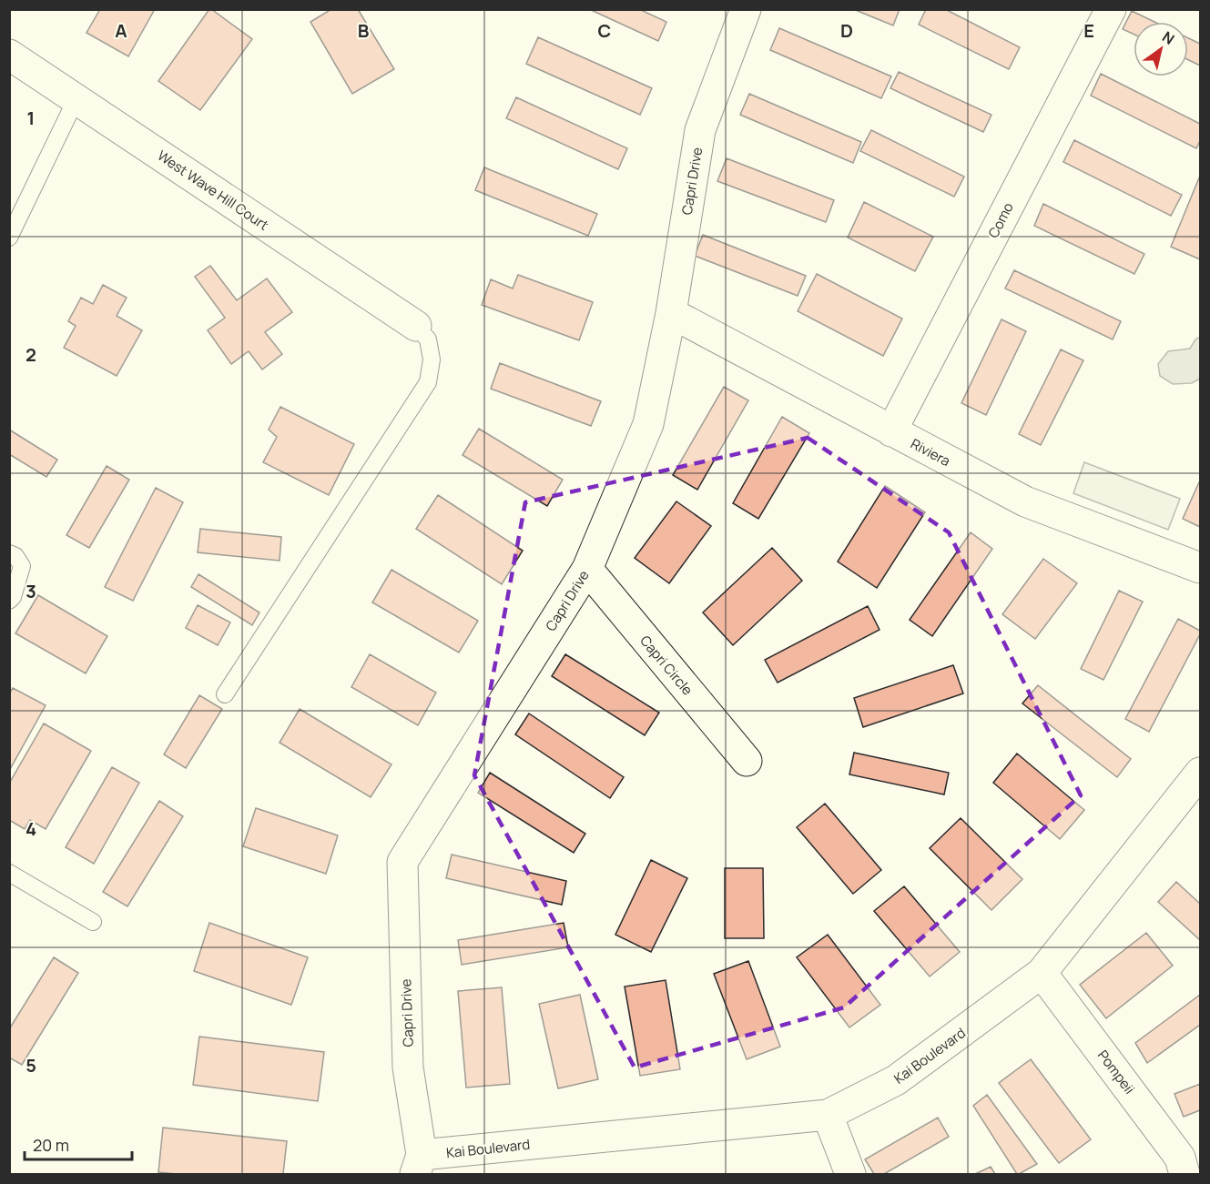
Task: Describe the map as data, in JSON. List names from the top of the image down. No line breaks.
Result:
{"streets":{"street":["Capri Drive","West Wave Hill Court","Como","Riviera","Capri Circle","Kai Boulevard","Pompeii"]},"crossings":[["Capri Drive","Riviera"],["Capri Drive","Capri Circle"],["Capri Drive","Kai Boulevard"],["Como","Riviera"],["Kai Boulevard","Pompeii"]],"scale_bar":"20 m","north":"top right","grid":{"columns":["A","B","C","D","E"],"rows":["1","2","3","4","5"]}}
